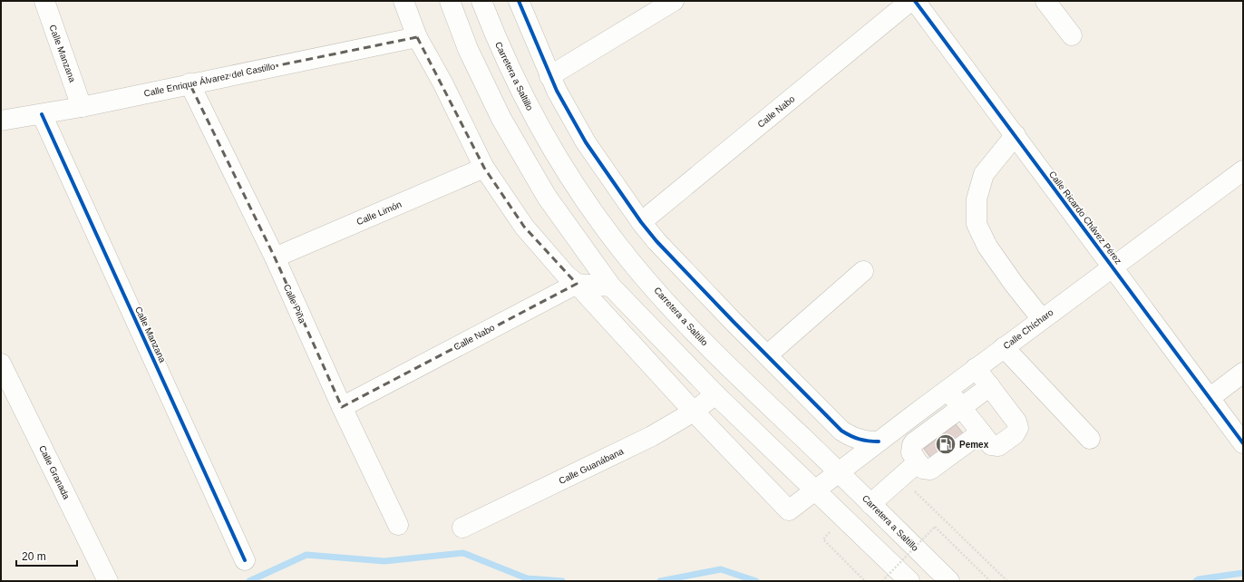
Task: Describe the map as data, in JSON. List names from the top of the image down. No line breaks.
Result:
{"streets":{"street":["Calle Manzana","Carretera a Saltillo","Calle Enrique Álvarez del Castillo","Calle Nabo","Calle Limón","Calle Ricardo Chávez Pérez","Calle Piña","Calle Chícharo","Calle Guanábana","Calle Granada"]},"crossings":[["Calle Manzana","Calle Enrique Álvarez del Castillo"],["Carretera a Saltillo","Calle Chícharo"],["Calle Enrique Álvarez del Castillo","Calle Piña"],["Calle Nabo","Calle Piña"],["Calle Limón","Calle Piña"],["Calle Ricardo Chávez Pérez","Calle Chícharo"],["Calle Chícharo","Calle Guanábana"]],"places":{"fuel station":["Pemex"]},"scale_bar":"20 m"}
